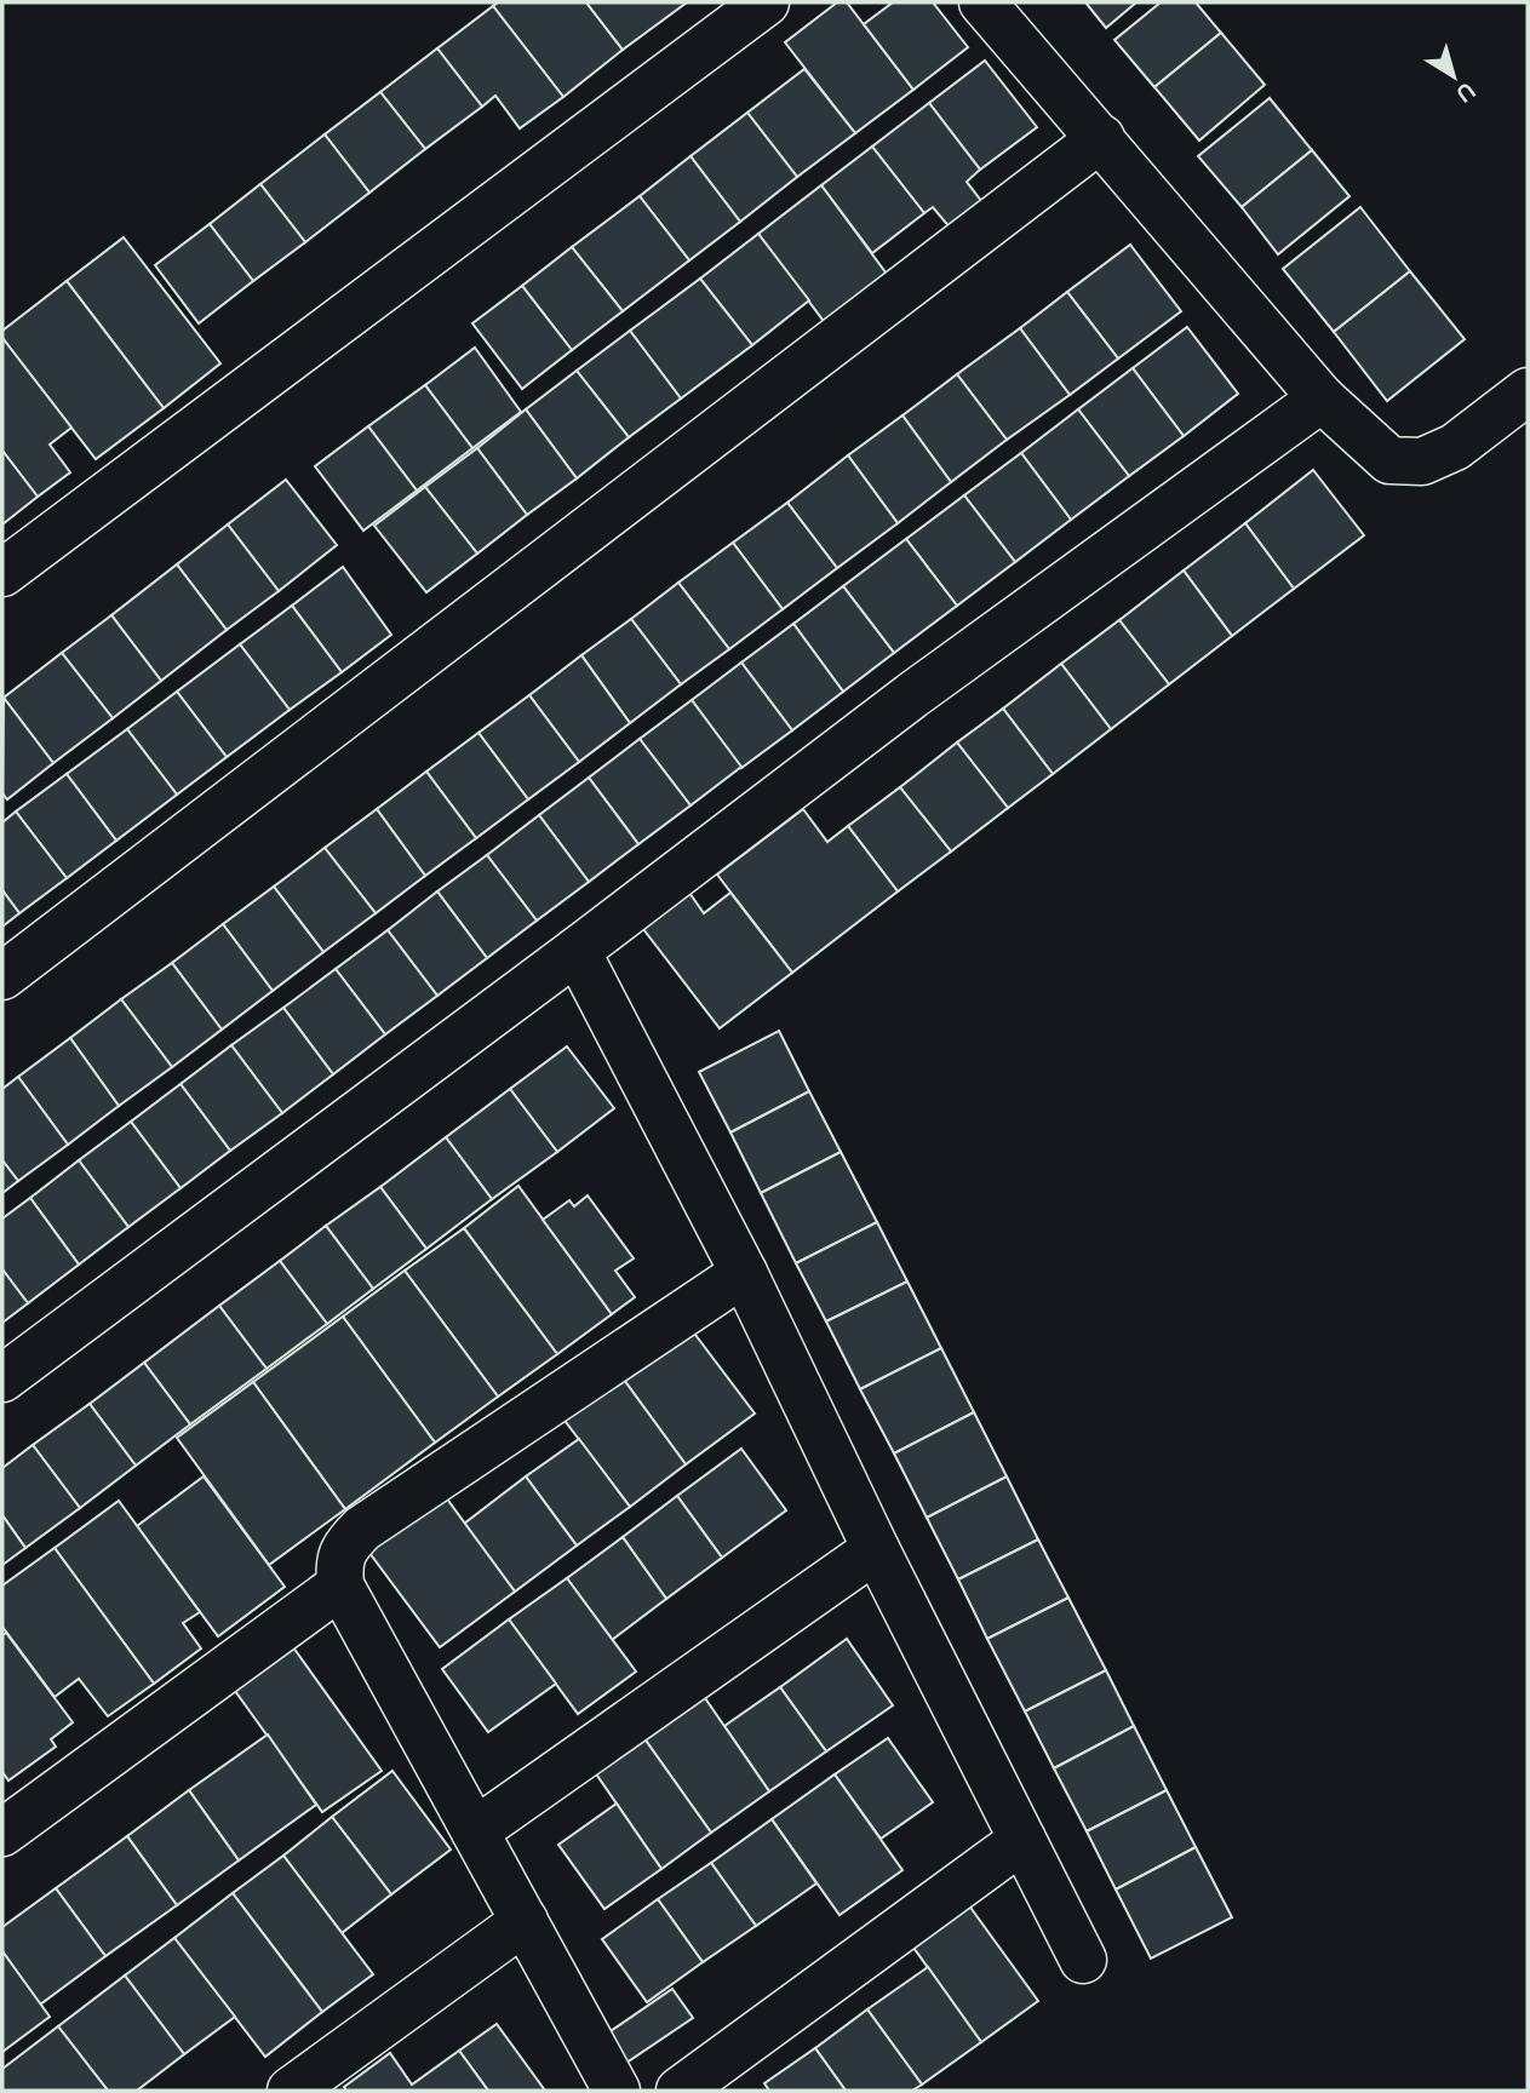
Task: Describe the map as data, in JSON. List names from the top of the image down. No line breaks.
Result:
{"north":"bottom right"}
